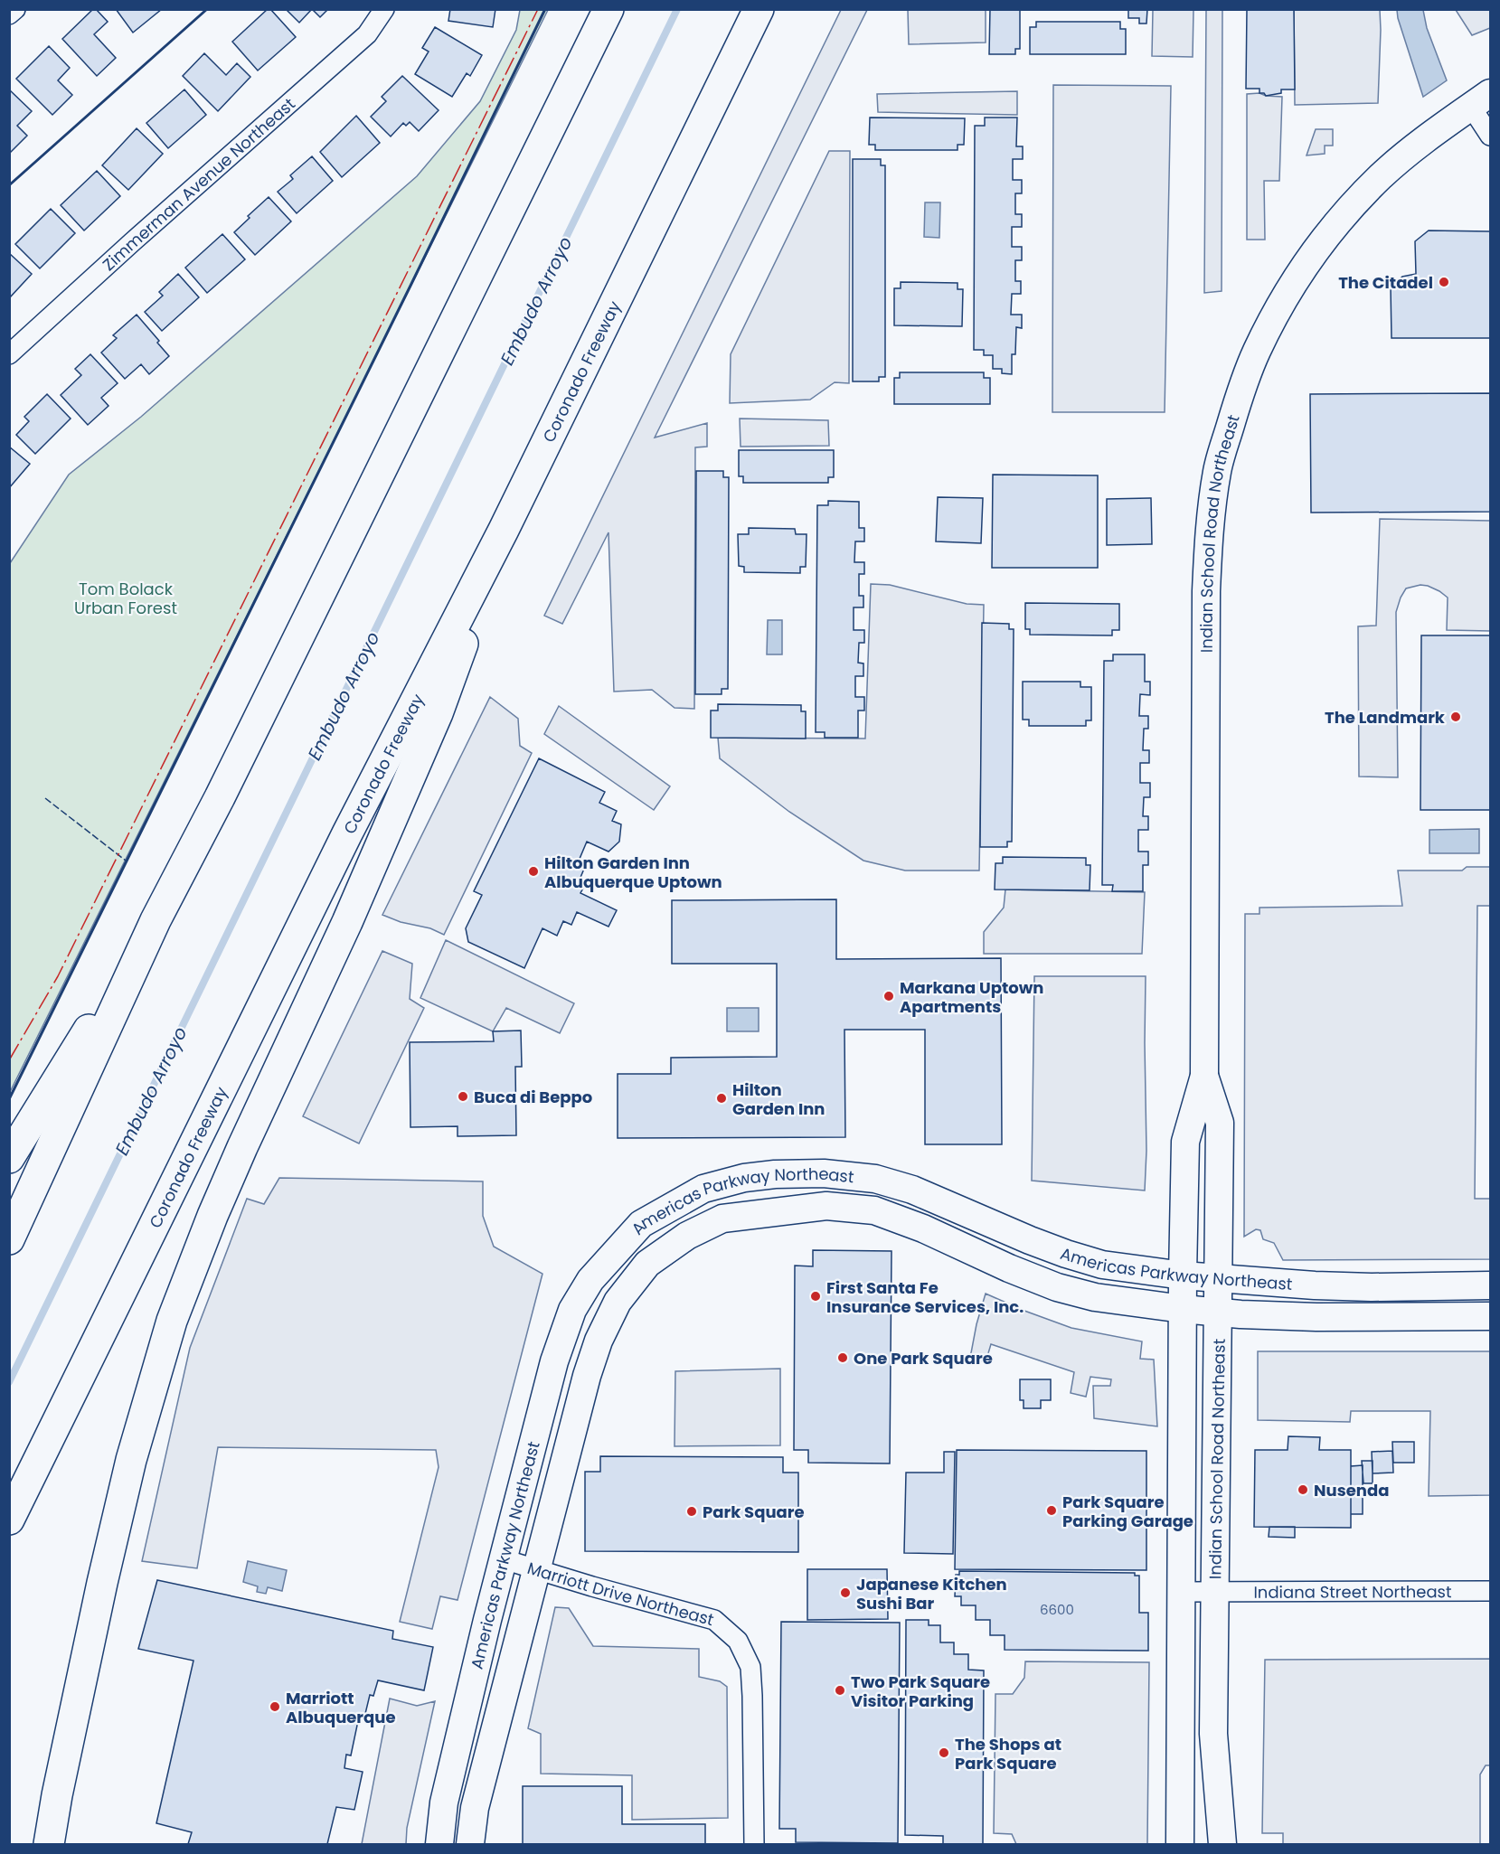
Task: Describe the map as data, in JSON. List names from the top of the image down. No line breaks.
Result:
{"streets":{"highway":["Coronado Freeway"],"street":["Zimmerman Avenue Northeast","Indian School Road Northeast","Americas Parkway Northeast","Indiana Street Northeast","Marriott Drive Northeast"]},"crossings":[["Indian School Road Northeast","Americas Parkway Northeast"],["Indian School Road Northeast","Indiana Street Northeast"],["Americas Parkway Northeast","Marriott Drive Northeast"]],"water":["Embudo Arroyo"],"parks":["Tom Bolack Urban Forest"],"places":["The Citadel","The Landmark","Hilton Garden Inn Albuquerque Uptown","Markana Uptown Apartments","Buca di Beppo","Hilton Garden Inn","First Santa Fe Insurance Services, Inc.","One Park Square","Nusenda","Park Square Parking Garage","Park Square","Japanese Kitchen Sushi Bar","Two Park Square Visitor Parking","Marriott Albuquerque","The Shops at Park Square"],"house_numbers":["6600"]}
